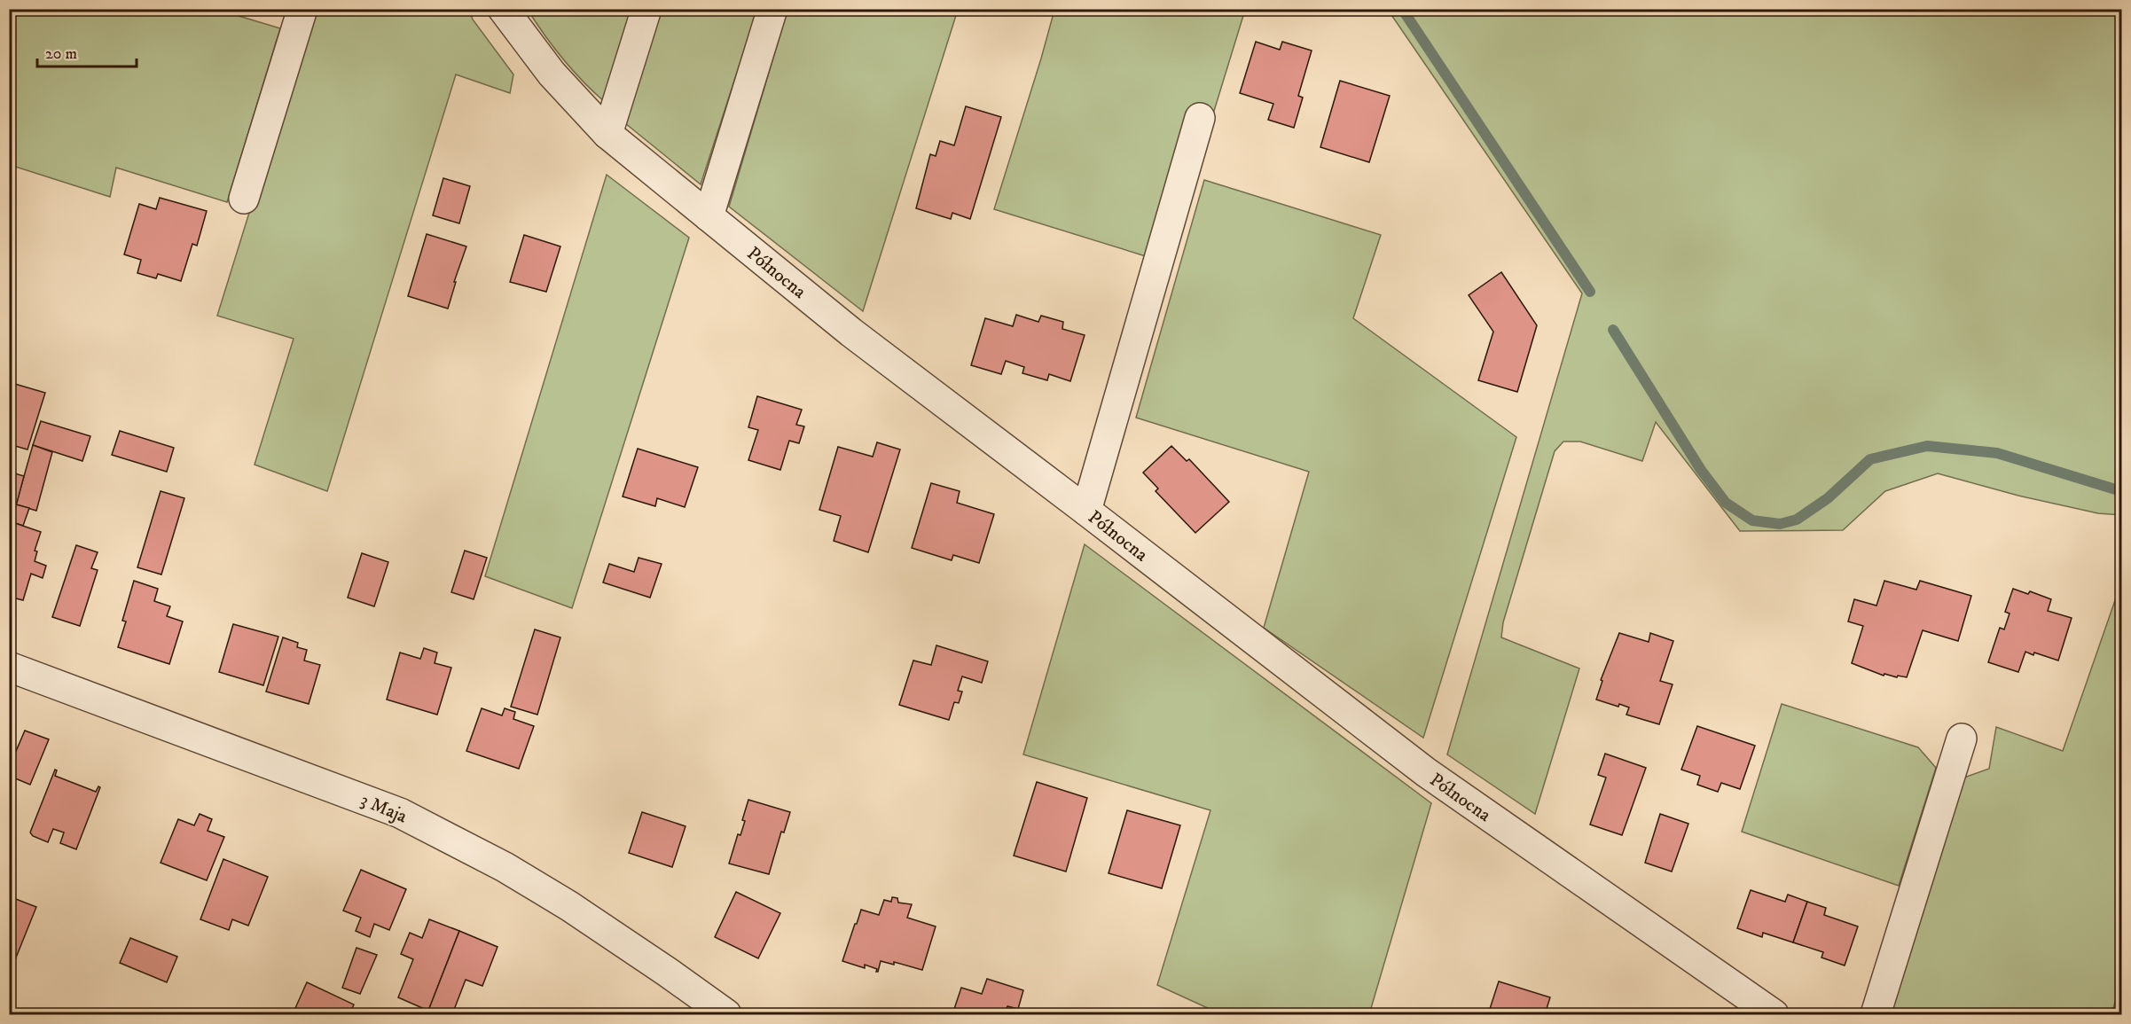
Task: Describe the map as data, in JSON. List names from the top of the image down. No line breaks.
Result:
{"streets":{"street":["Północna","3 Maja"]},"scale_bar":"20 m"}
